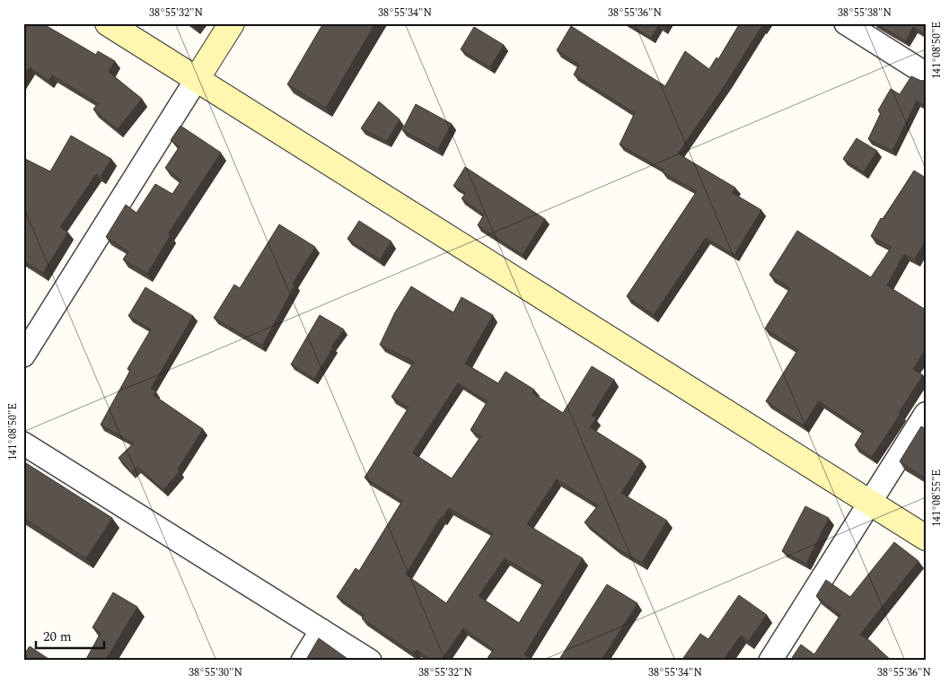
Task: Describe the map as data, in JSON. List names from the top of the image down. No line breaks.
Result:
{"scale_bar":"20 m","coordinates":["38°55'32\"N","38°55'34\"N","38°55'36\"N","38°55'38\"N","141°08'50\"E","141°08'55\"E","38°55'30\"N"]}
